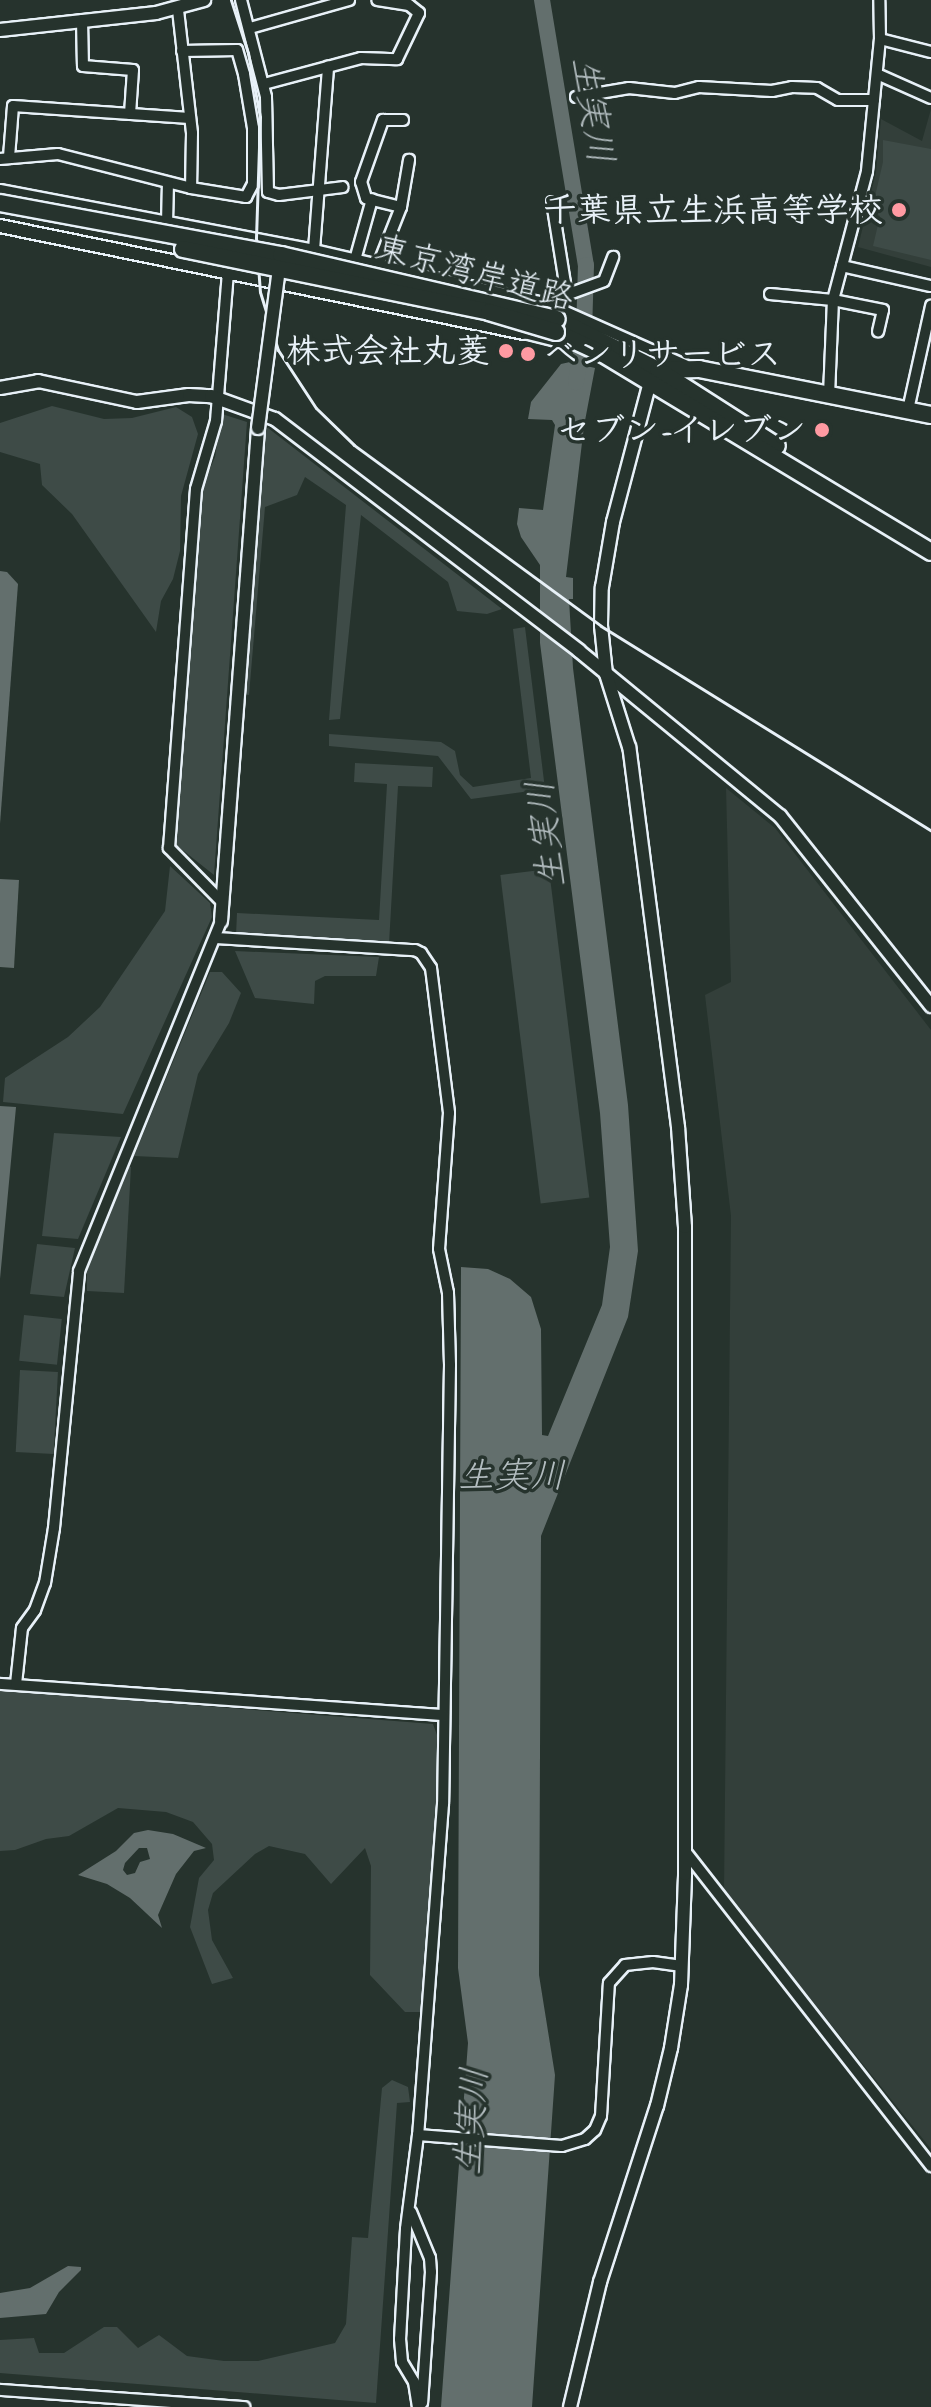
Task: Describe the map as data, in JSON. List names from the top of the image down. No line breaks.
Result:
{"streets":{"main road":["東京湾岸道路"]},"water":["生実川"],"places":["千葉県立生浜高等学校","株式会社丸菱","ベンリサービス","セブン-イレブン"]}
